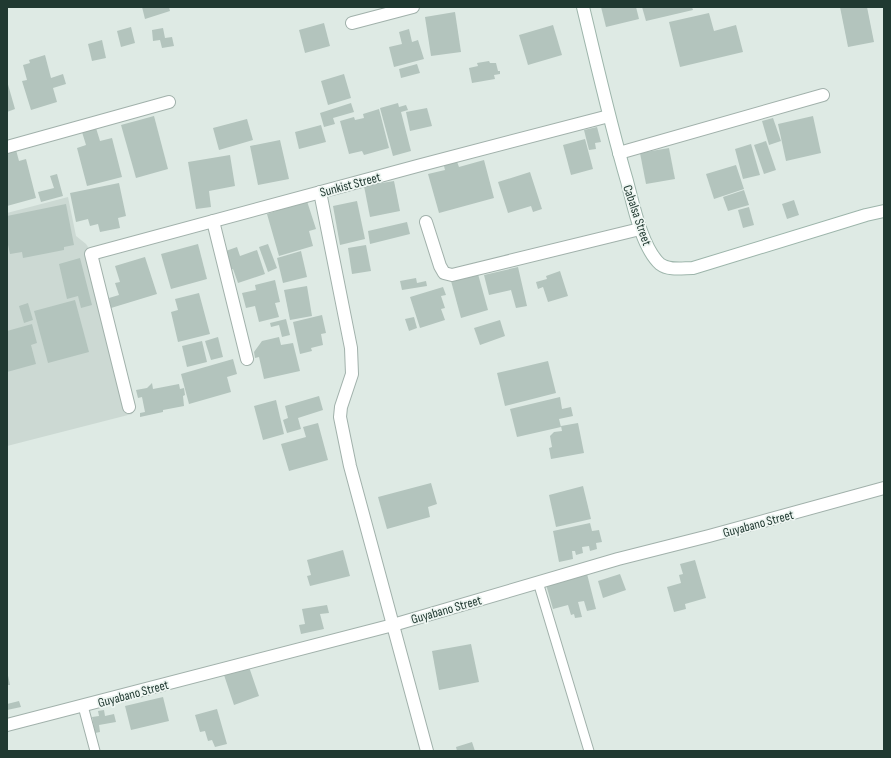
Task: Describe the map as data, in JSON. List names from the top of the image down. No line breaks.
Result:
{"streets":{"street":["Sunkist Street","Cabalsa Street","Guyabano Street"]},"crossings":[["Sunkist Street","Cabalsa Street"]]}
